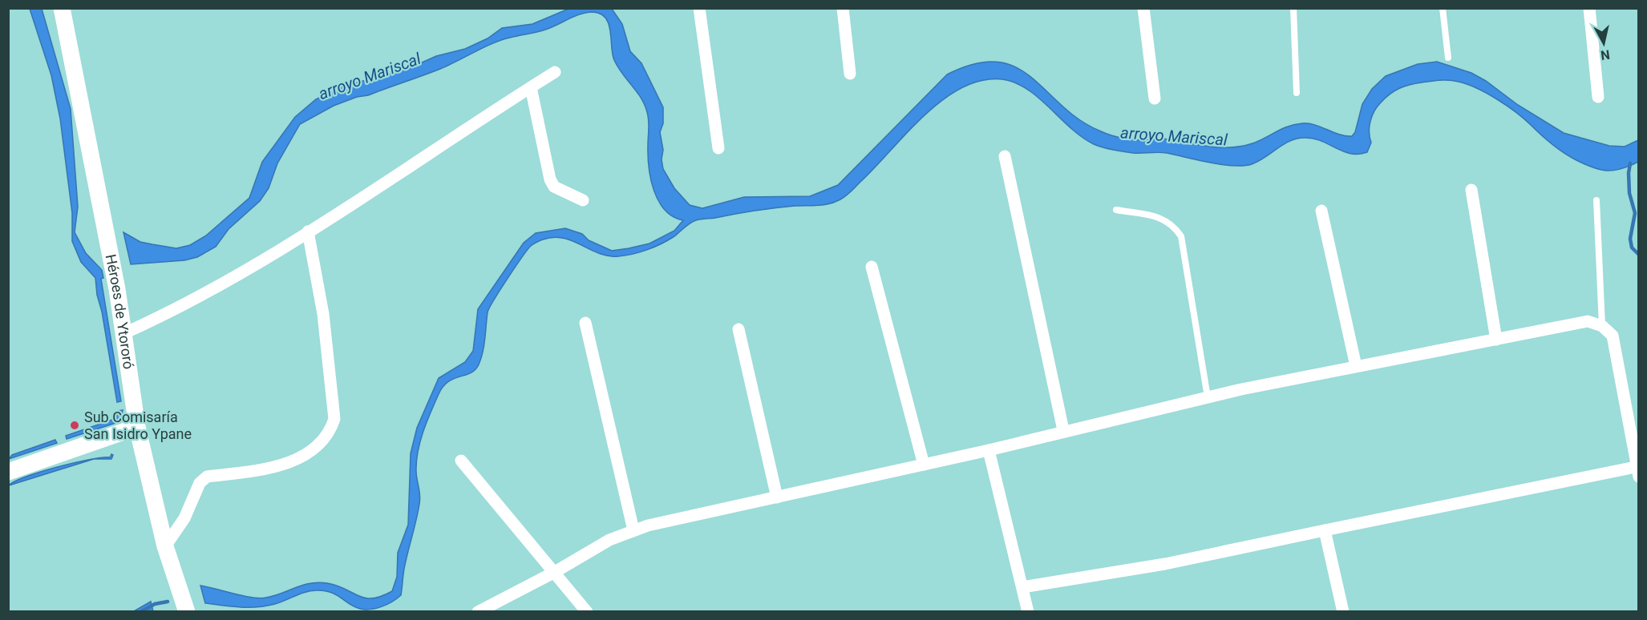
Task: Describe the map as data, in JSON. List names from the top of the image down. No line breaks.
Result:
{"streets":{"main road":["Héroes de Ytororó"]},"water":["arroyo Mariscal"],"places":["Sub Comisaría San Isidro Ypane"],"north":"bottom"}
